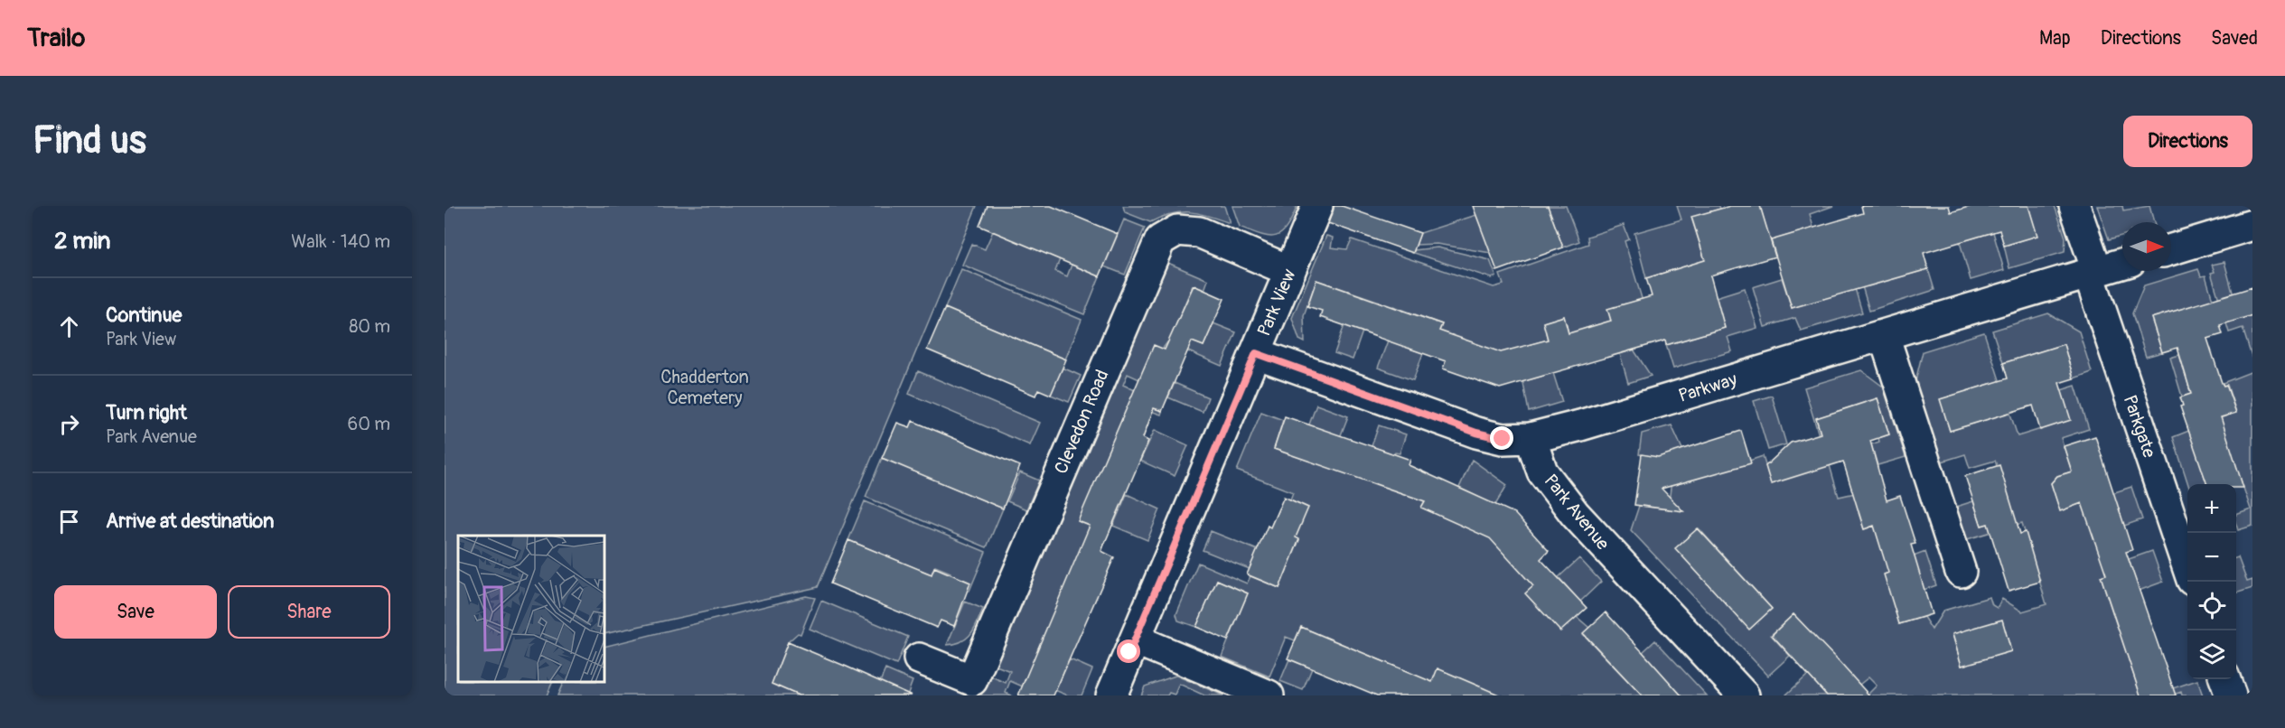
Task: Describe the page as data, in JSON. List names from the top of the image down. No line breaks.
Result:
{"streets":{"street":["Park View","Parkway","Clevedon Road","Parkgate","Park Avenue"]},"crossings":[["Park View","Clevedon Road"],["Parkway","Parkgate"],["Parkway","Park Avenue"]],"parks":["Chadderton Cemetery"],"north":"right","page":{"header":"Trailo","nav":["Map","Directions","Saved"],"buttons":["Directions",["Save","Share"]],"title":"Find us","heading":["2 min","Walk · 140 m"],"list":[["Continue","Park View","80 m"],["Turn right","Park Avenue","60 m"],"Arrive at destination"],"map_buttons":["+","−"]}}
